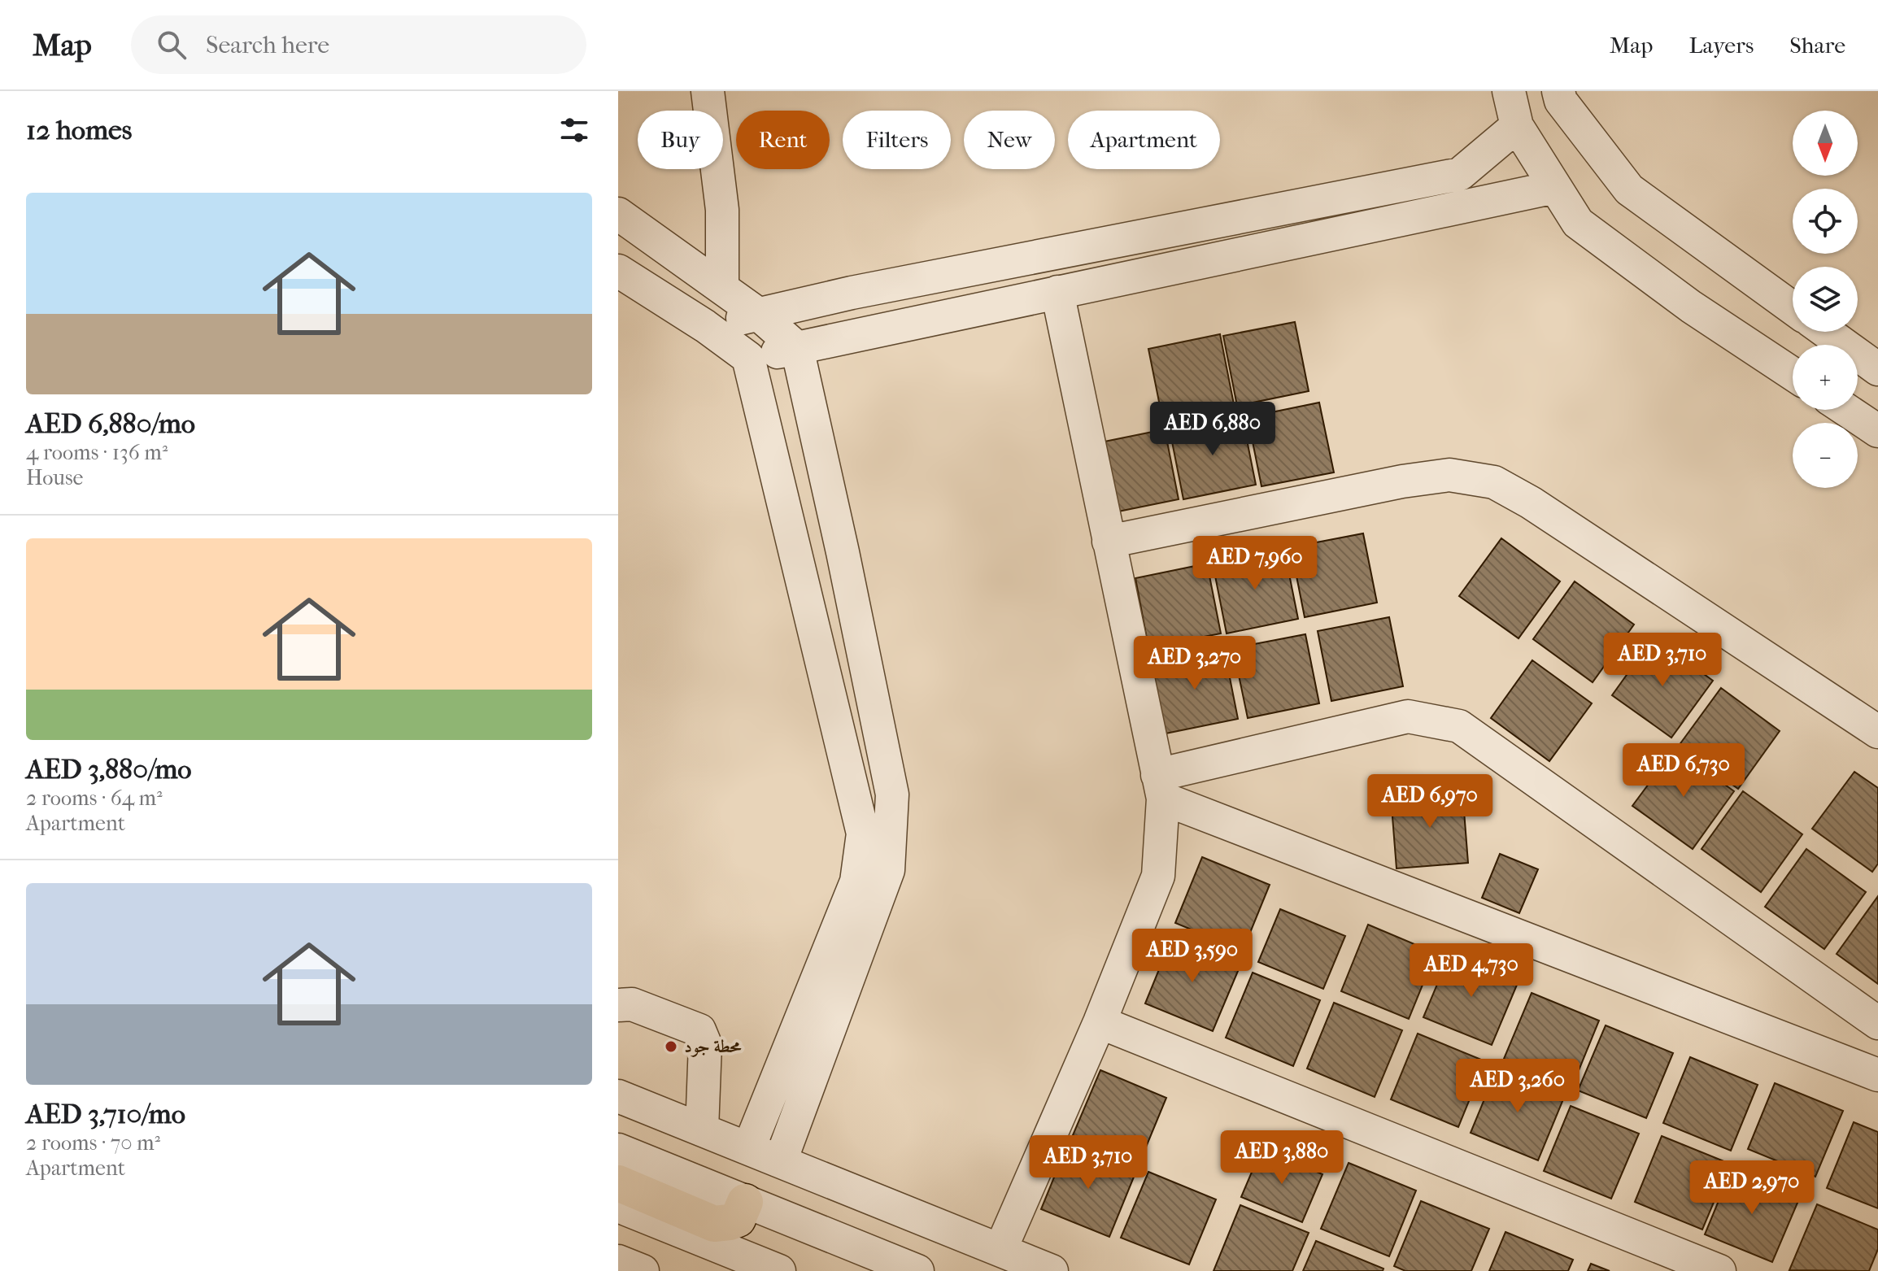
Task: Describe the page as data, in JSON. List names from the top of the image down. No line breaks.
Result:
{"places":["محطة جود"],"north":"bottom","page":{"header":"Map","search":"Search here","nav":["Map","Layers","Share"],"heading":"12 homes","map_buttons":["+","−"],"chip":["Buy","Rent","Filters","New","Apartment"],"list":[{"name":"AED 6,880/mo","note":"4 rooms · 136 m² · House"},{"name":"AED 3,880/mo","note":"2 rooms · 64 m² · Apartment"},{"name":"AED 3,710/mo","note":"2 rooms · 70 m² · Apartment"}],"price":["AED 6,880","AED 7,960","AED 3,710","AED 3,270","AED 6,730","AED 6,970","AED 3,590","AED 4,730","AED 3,260","AED 3,880","AED 3,710","AED 2,970"]}}
